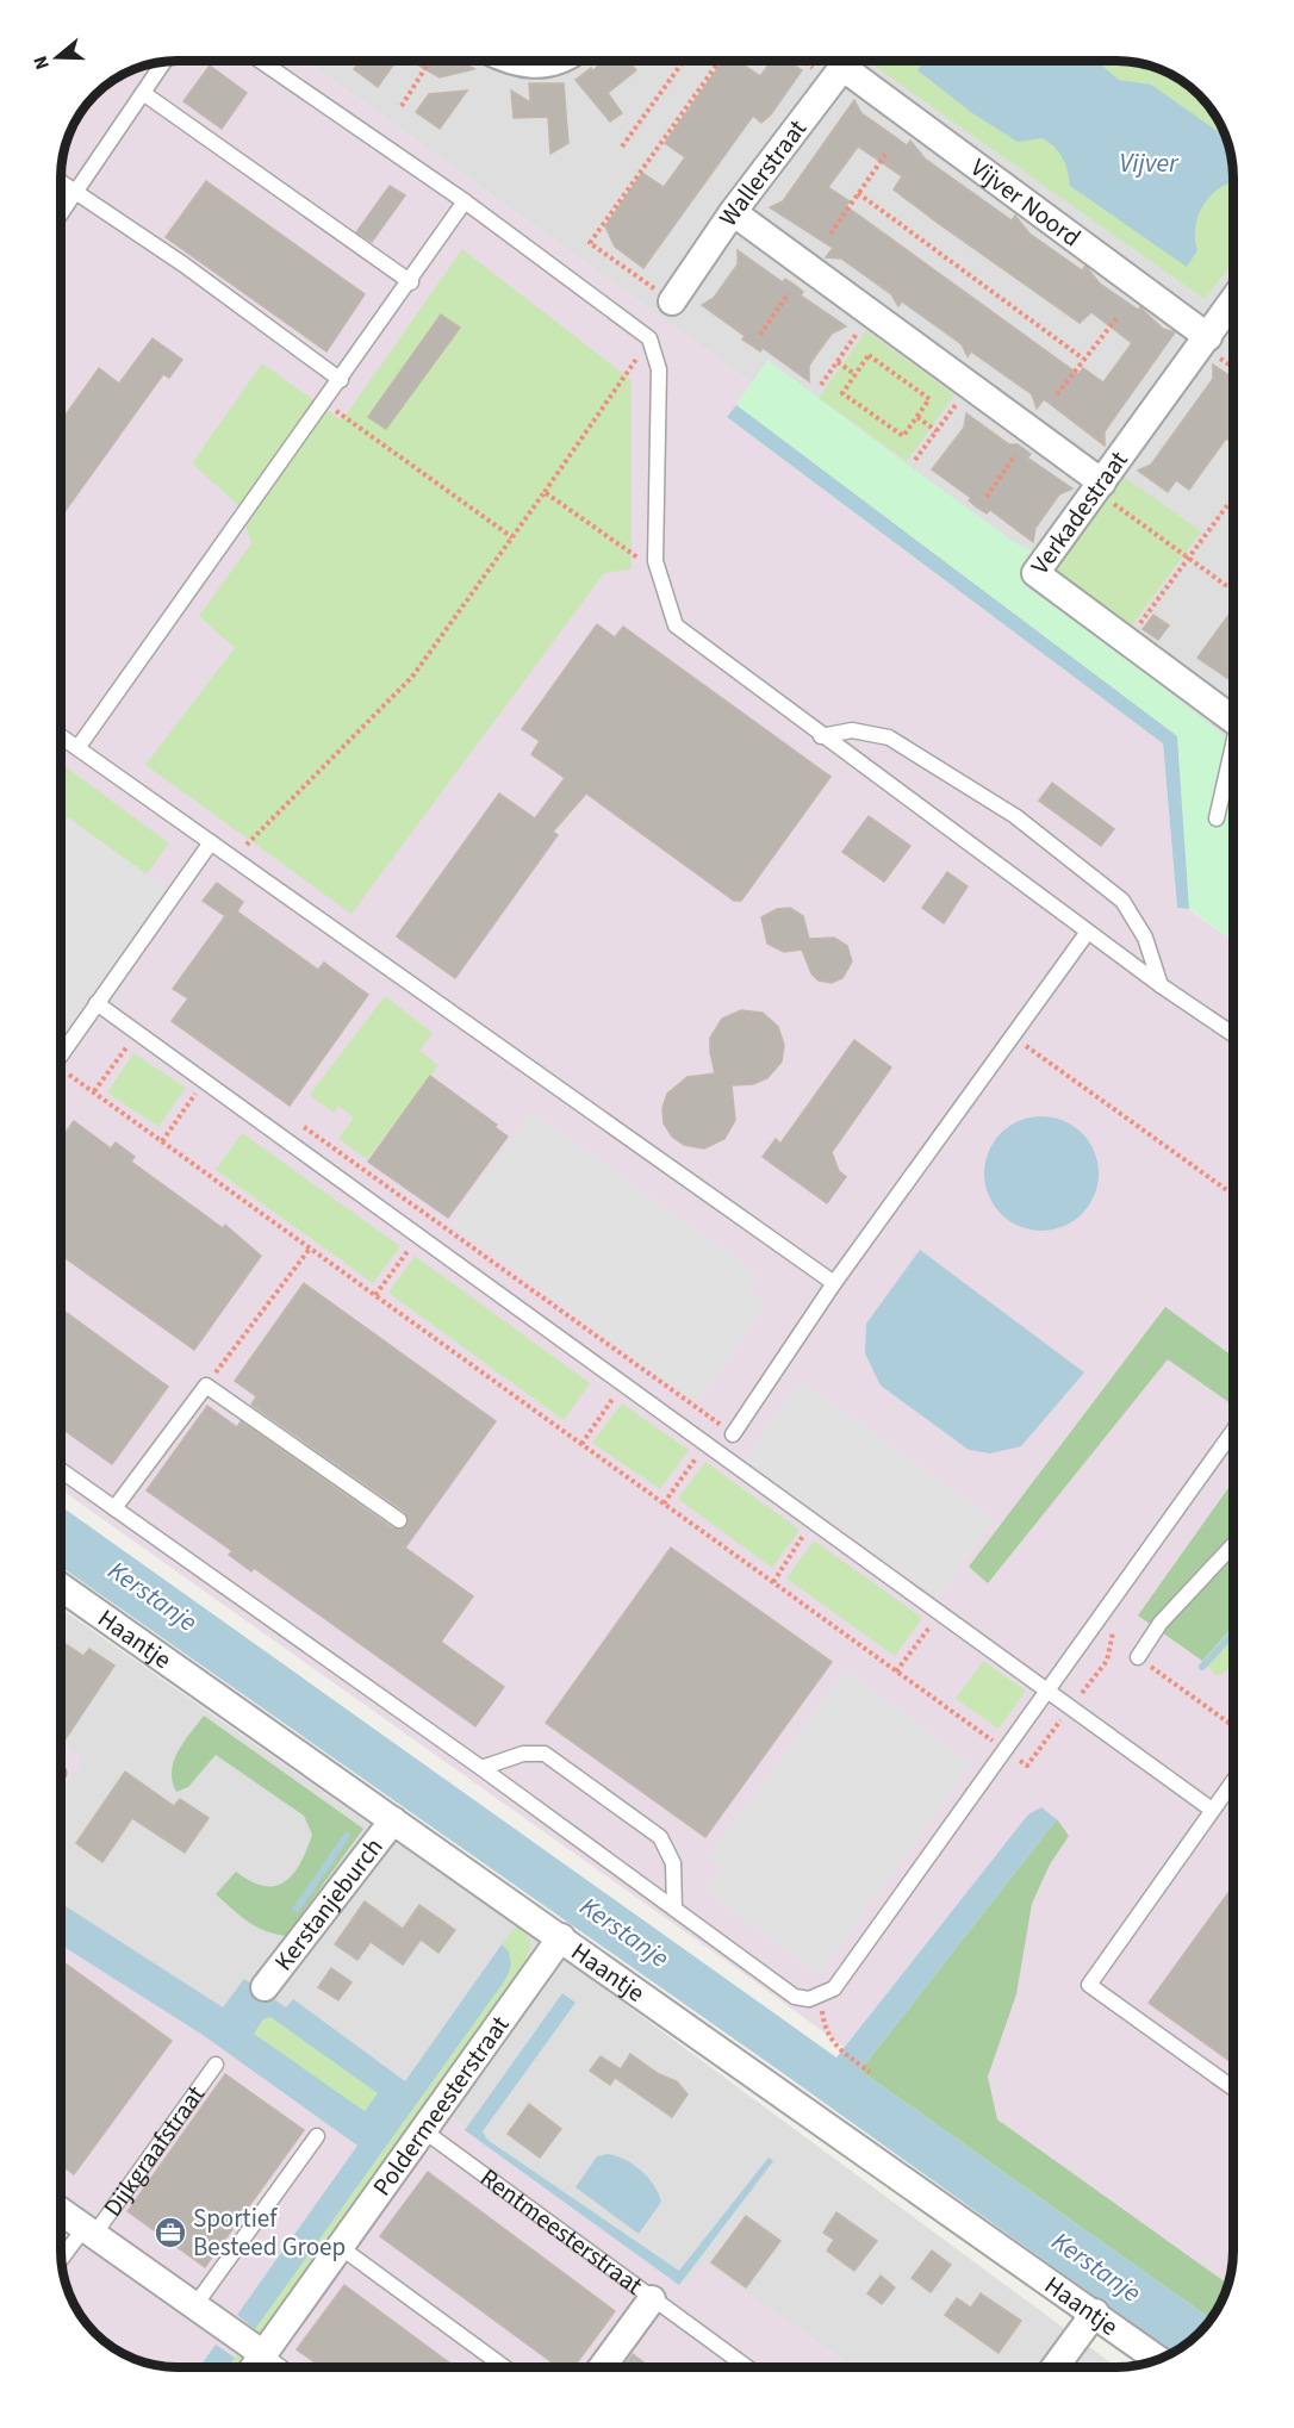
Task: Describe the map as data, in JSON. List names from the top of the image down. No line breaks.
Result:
{"streets":{"street":["Wallerstraat","Vijver Noord","Verkadestraat","Haantje","Kerstanjeburch","Poldermeesterstraat","Dijkgraafstraat","Rentmeesterstraat"]},"crossings":[["Vijver Noord","Verkadestraat"],["Haantje","Kerstanjeburch"],["Haantje","Poldermeesterstraat"],["Poldermeesterstraat","Dijkgraafstraat"],["Poldermeesterstraat","Rentmeesterstraat"]],"water":["Vijver","Kerstanje"],"places":{"office":["Sportief Besteed Groep"]},"north":"left"}
